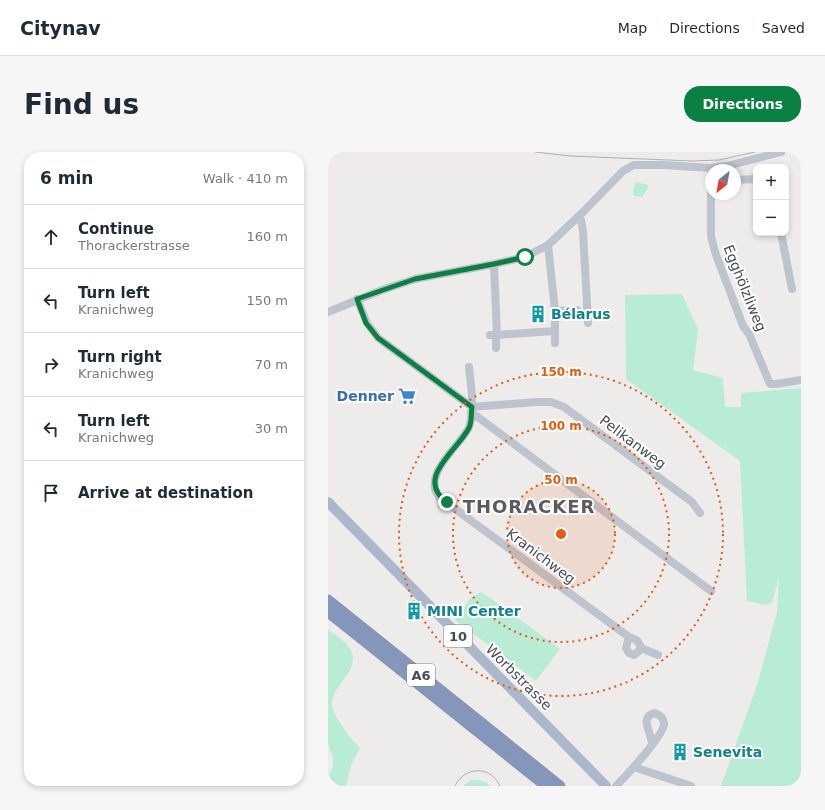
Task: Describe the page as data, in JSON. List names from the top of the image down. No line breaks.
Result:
{"streets":{"highway":["A6"],"main road":["10","Worbstrasse"],"street":["Egghölzliweg","Pelikanweg","Kranichweg"]},"crossings":[["Pelikanweg","Kranichweg"]],"districts":["THORACKER"],"places":{"building":["Bélarus","MINI Center","Senevita"],"supermarket":["Denner"]},"north":"bottom left","page":{"header":"Citynav","nav":["Map","Directions","Saved"],"buttons":"Directions","title":"Find us","heading":["6 min","Walk · 410 m"],"map_buttons":["+","−"],"list":[["Continue","Thorackerstrasse","160 m"],["Turn left","Kranichweg","150 m"],["Turn right","Kranichweg","70 m"],["Turn left","Kranichweg","30 m"],"Arrive at destination"]},"rings":["150 m","100 m","50 m"]}
